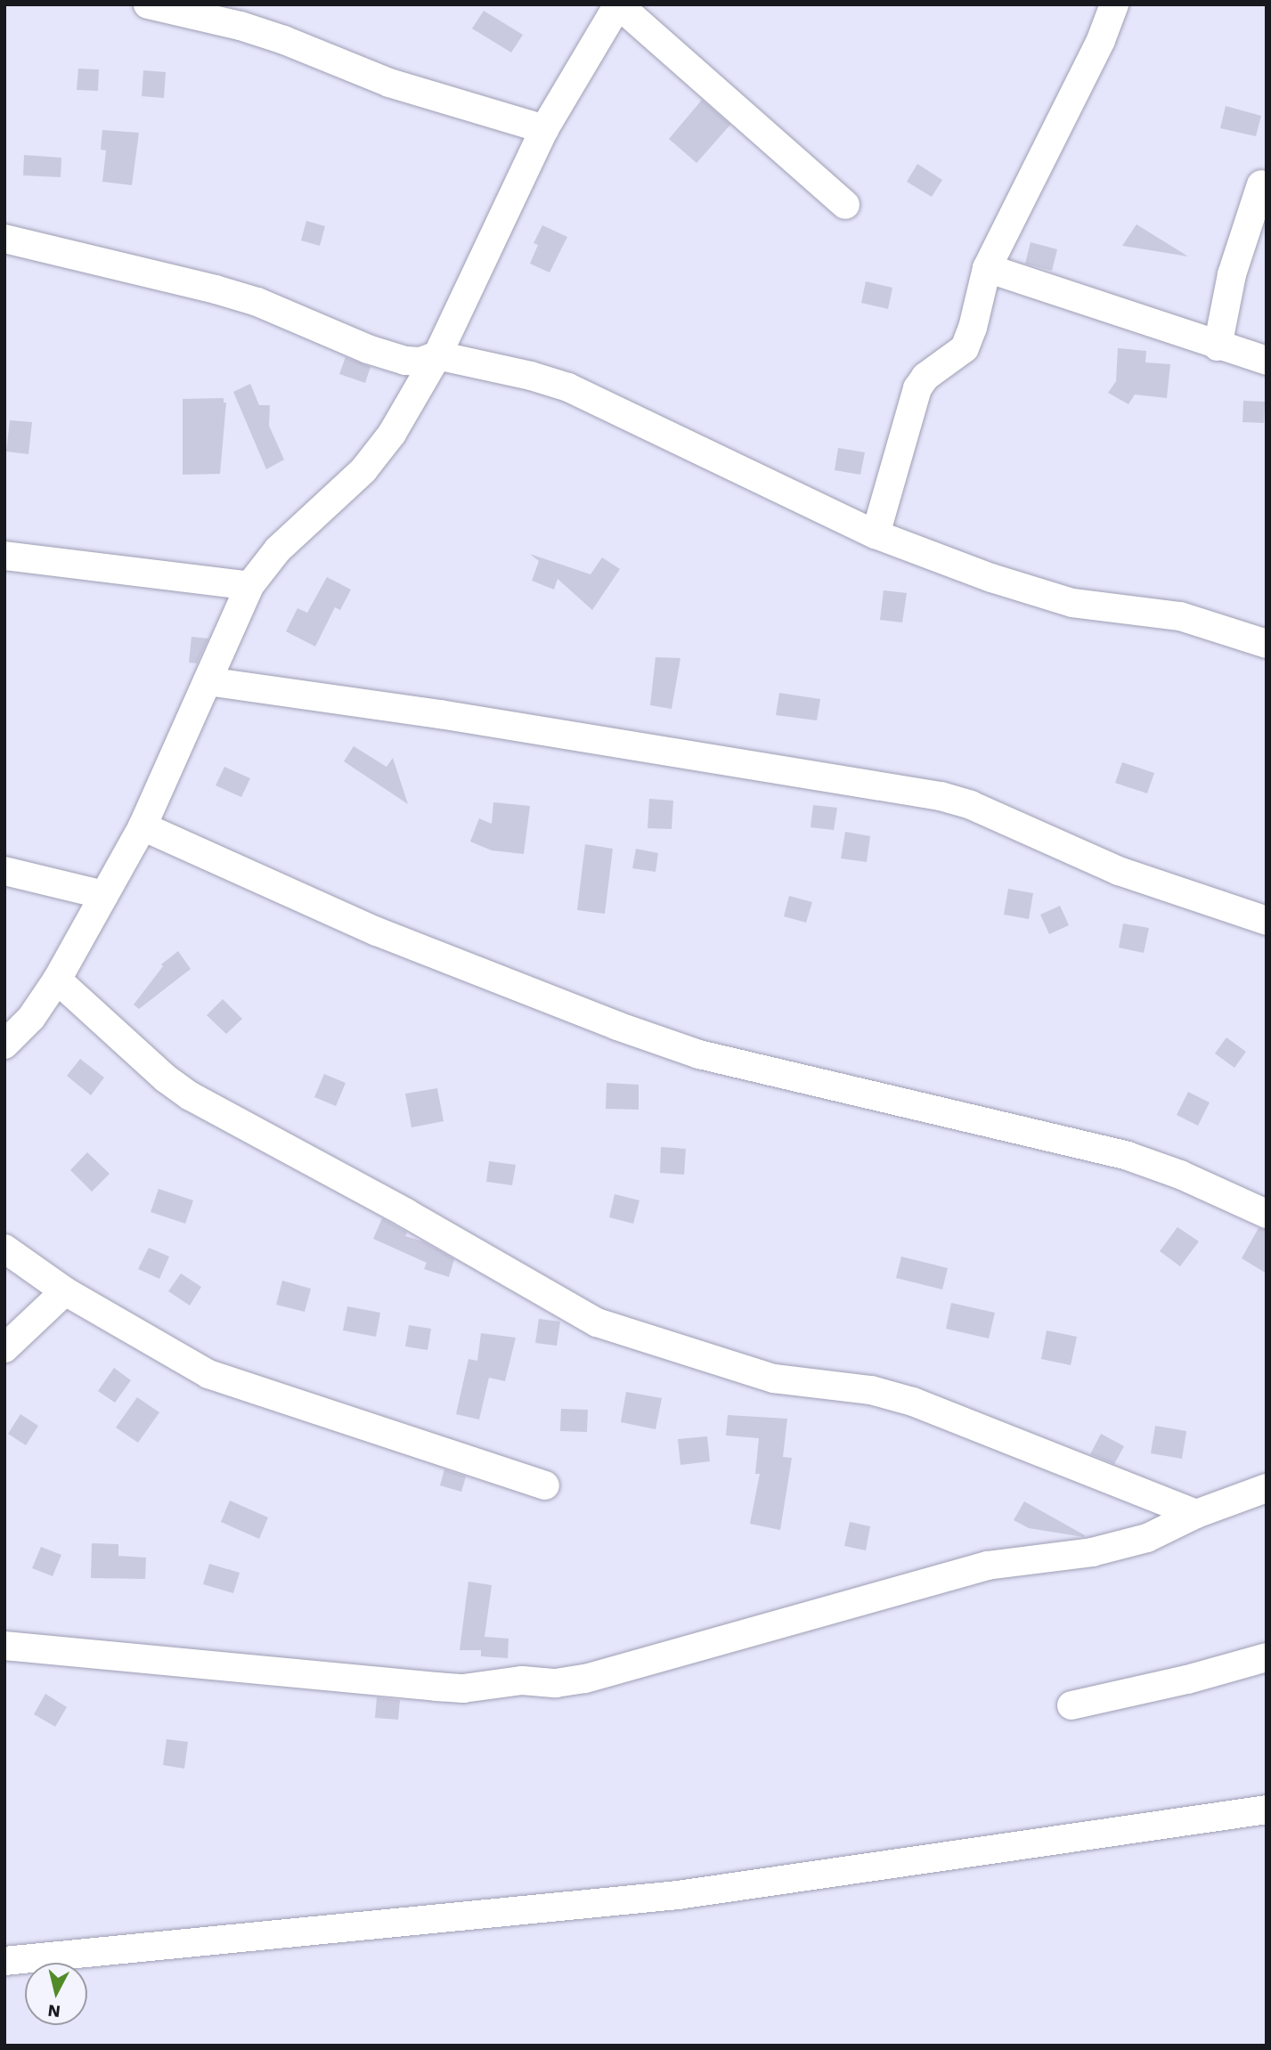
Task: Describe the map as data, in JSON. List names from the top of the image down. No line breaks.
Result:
{"north":"bottom"}
